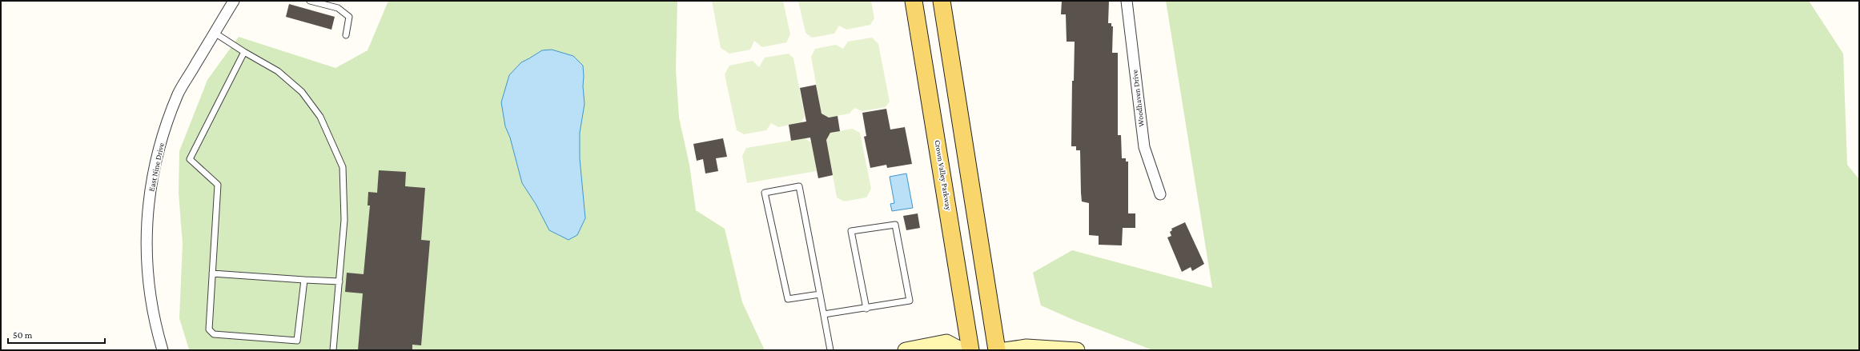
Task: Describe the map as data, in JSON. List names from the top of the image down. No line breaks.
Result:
{"streets":{"main road":["Crown Valley Parkway"],"street":["Woodhaven Drive","East Nine Drive"]},"scale_bar":"50 m"}
